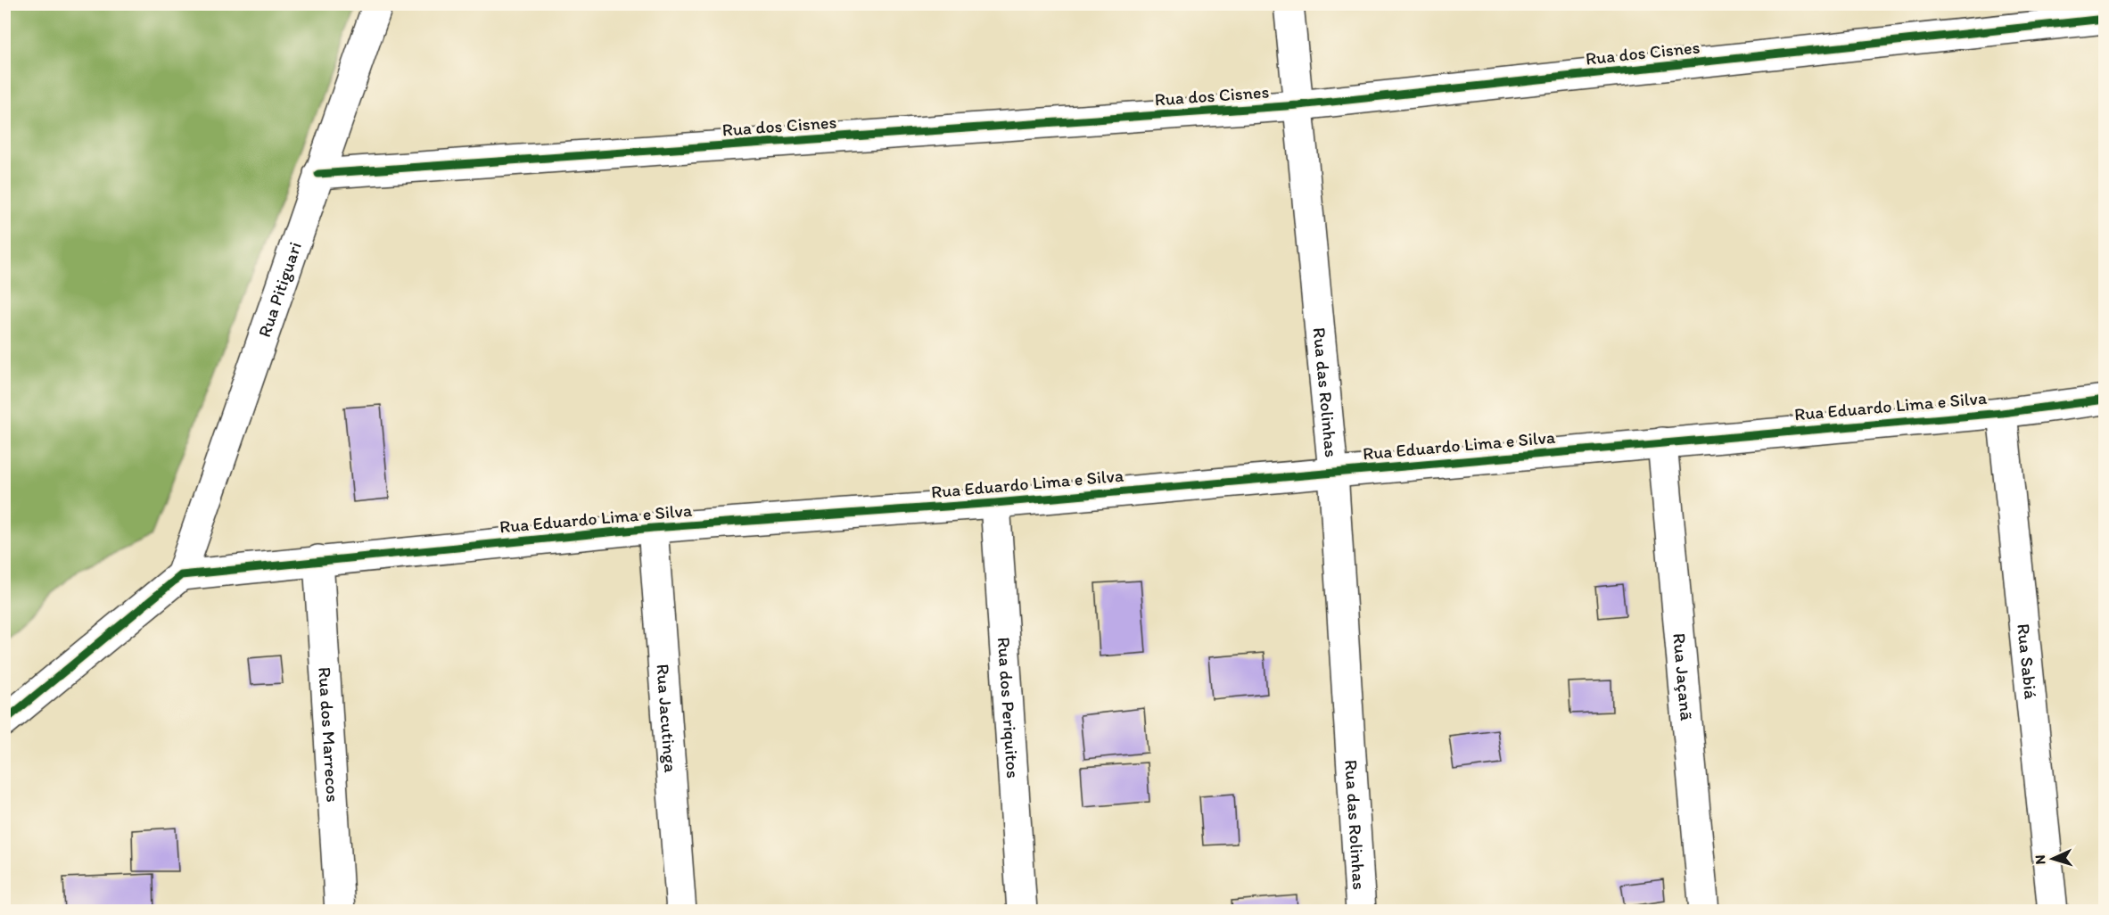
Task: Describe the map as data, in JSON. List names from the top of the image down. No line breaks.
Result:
{"streets":{"street":["Rua dos Cisnes","Rua Pitiguari","Rua das Rolinhas","Rua Eduardo Lima e Silva","Rua Sabiá","Rua Jaçanã","Rua dos Periquitos","Rua Jacutinga","Rua dos Marrecos"]},"crossings":[["Rua dos Cisnes","Rua Pitiguari"],["Rua dos Cisnes","Rua das Rolinhas"],["Rua Pitiguari","Rua Eduardo Lima e Silva"],["Rua das Rolinhas","Rua Eduardo Lima e Silva"],["Rua Eduardo Lima e Silva","Rua Sabiá"],["Rua Eduardo Lima e Silva","Rua Jaçanã"],["Rua Eduardo Lima e Silva","Rua dos Periquitos"],["Rua Eduardo Lima e Silva","Rua Jacutinga"],["Rua Eduardo Lima e Silva","Rua dos Marrecos"]],"north":"left"}
